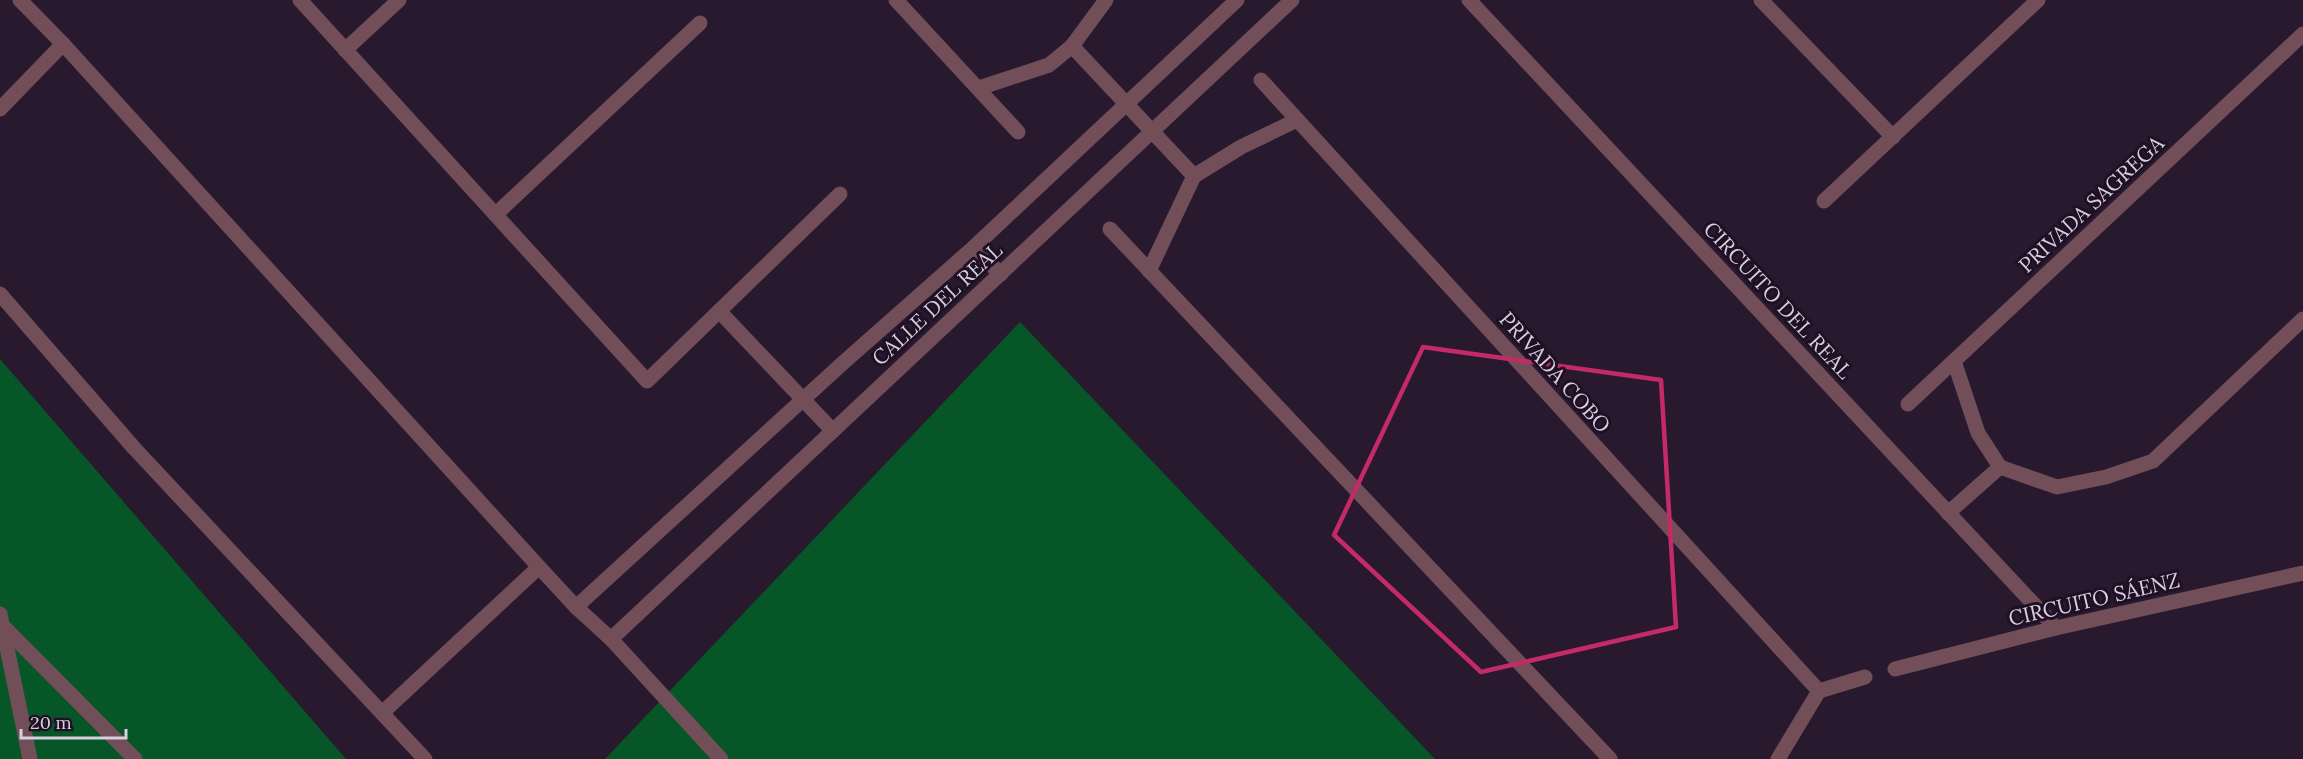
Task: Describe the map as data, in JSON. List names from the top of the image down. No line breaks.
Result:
{"streets":{"street":["PRIVADA SAGREGA","CIRCUITO DEL REAL","CALLE DEL REAL","PRIVADA COBO","CIRCUITO SÁENZ"]},"crossings":[["CIRCUITO DEL REAL","CIRCUITO SÁENZ"]],"scale_bar":"20 m"}
